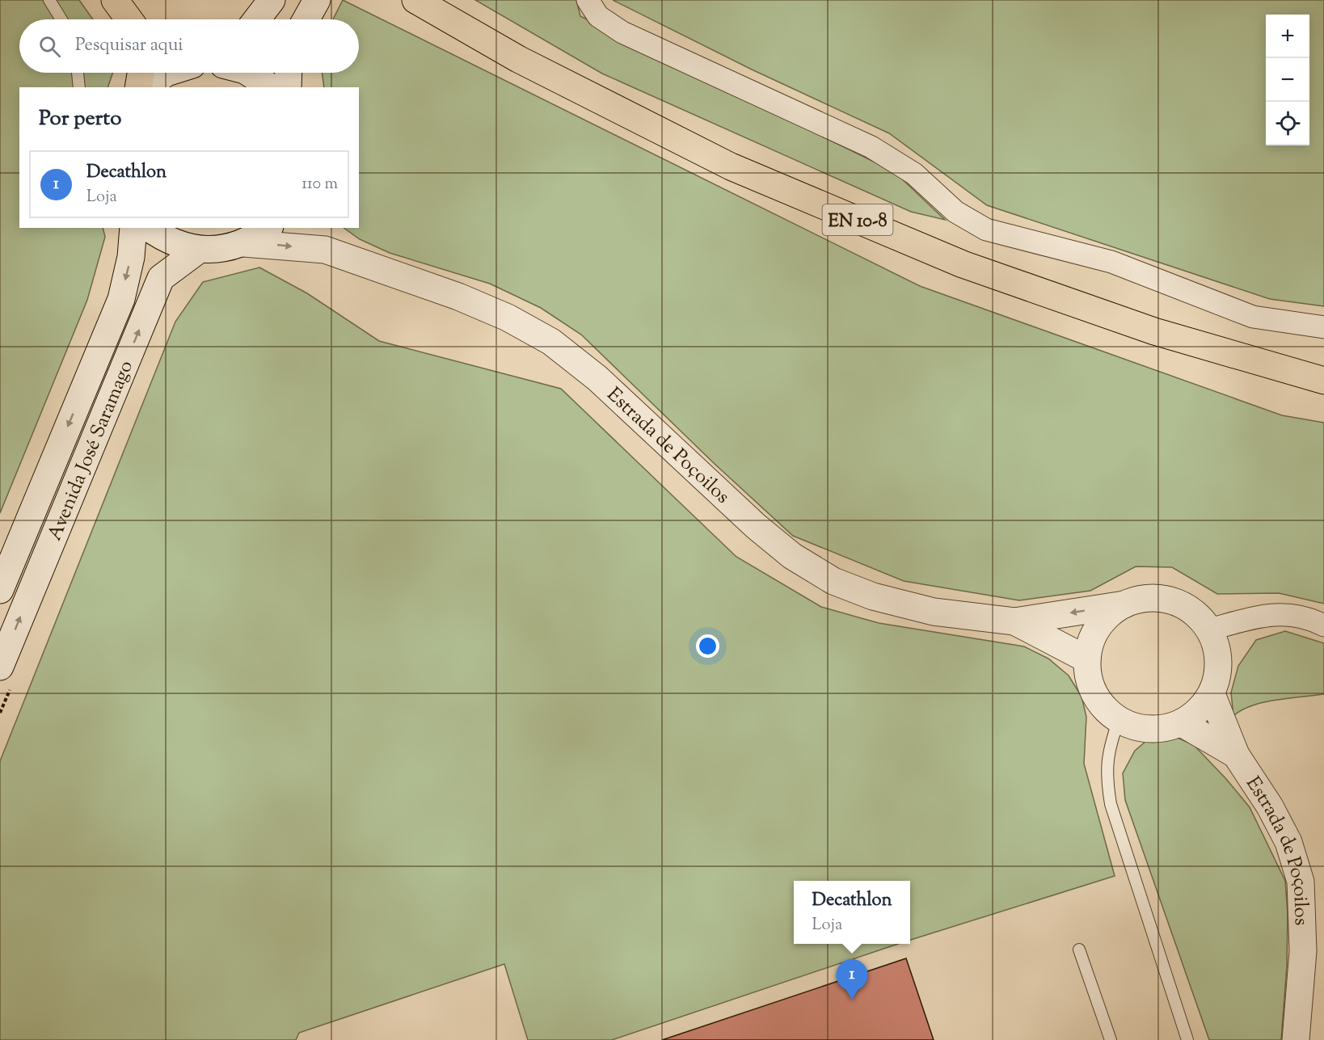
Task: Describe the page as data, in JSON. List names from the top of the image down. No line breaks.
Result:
{"streets":{"highway":["EN 10-8"],"street":["Estrada de Poçoilos","Avenida José Saramago"]},"crossings":[["Estrada de Poçoilos","Avenida José Saramago"]],"page":{"map_buttons":["+","−"],"search":"Pesquisar aqui","heading":"Por perto","list":[{"mark":"1","name":"Decathlon","note":"Loja","value":"110 m"}],"popup":["Decathlon","Loja"],"pins":"1"}}
